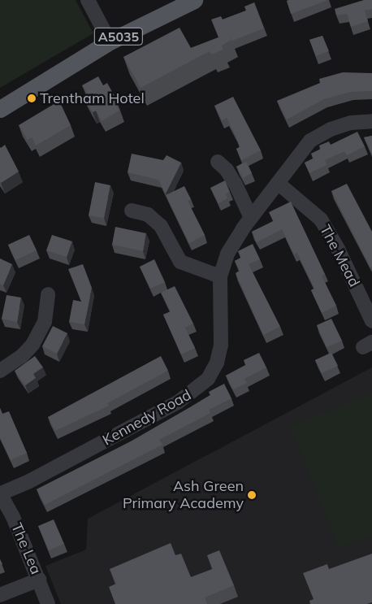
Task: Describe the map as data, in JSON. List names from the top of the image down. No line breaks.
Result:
{"streets":{"main road":["A5035"],"street":["The Mead","Kennedy Road","The Lea"]},"crossings":[["The Mead","Kennedy Road"],["Kennedy Road","The Lea"]],"places":["Trentham Hotel","Ash Green Primary Academy"]}
